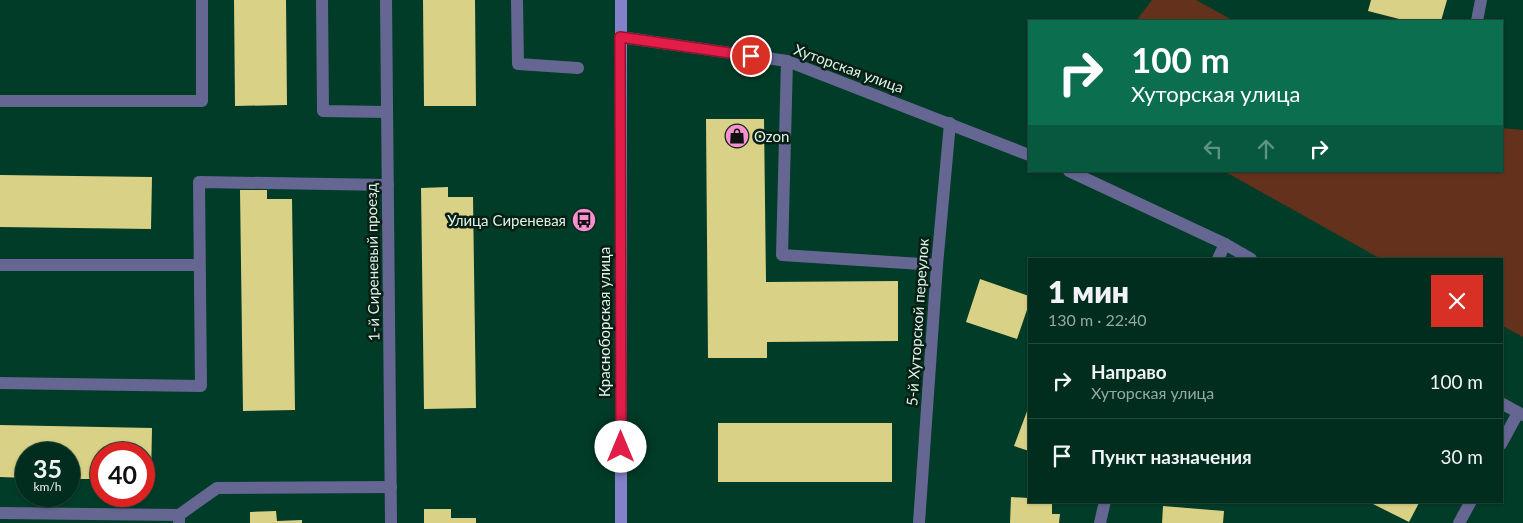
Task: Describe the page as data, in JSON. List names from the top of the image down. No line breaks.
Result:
{"streets":{"street":["Хуторская улица","1-й Сиреневый проезд","Красноборская улица","5-й Хуторской переулок"]},"crossings":[["Хуторская улица","Красноборская улица"],["Хуторская улица","5-й Хуторской переулок"]],"places":{"shop":["Ozon"],"bus stop":["Улица Сиреневая"]},"page":{"turn":["100 m","Хуторская улица"],"heading":["1 мин","130 m · 22:40"],"list":[{"name":"Направо","note":"Хуторская улица","value":"100 m"},{"name":"Пункт назначения","value":"30 m"}],"speed":"35 km/h","limit":"40"}}
